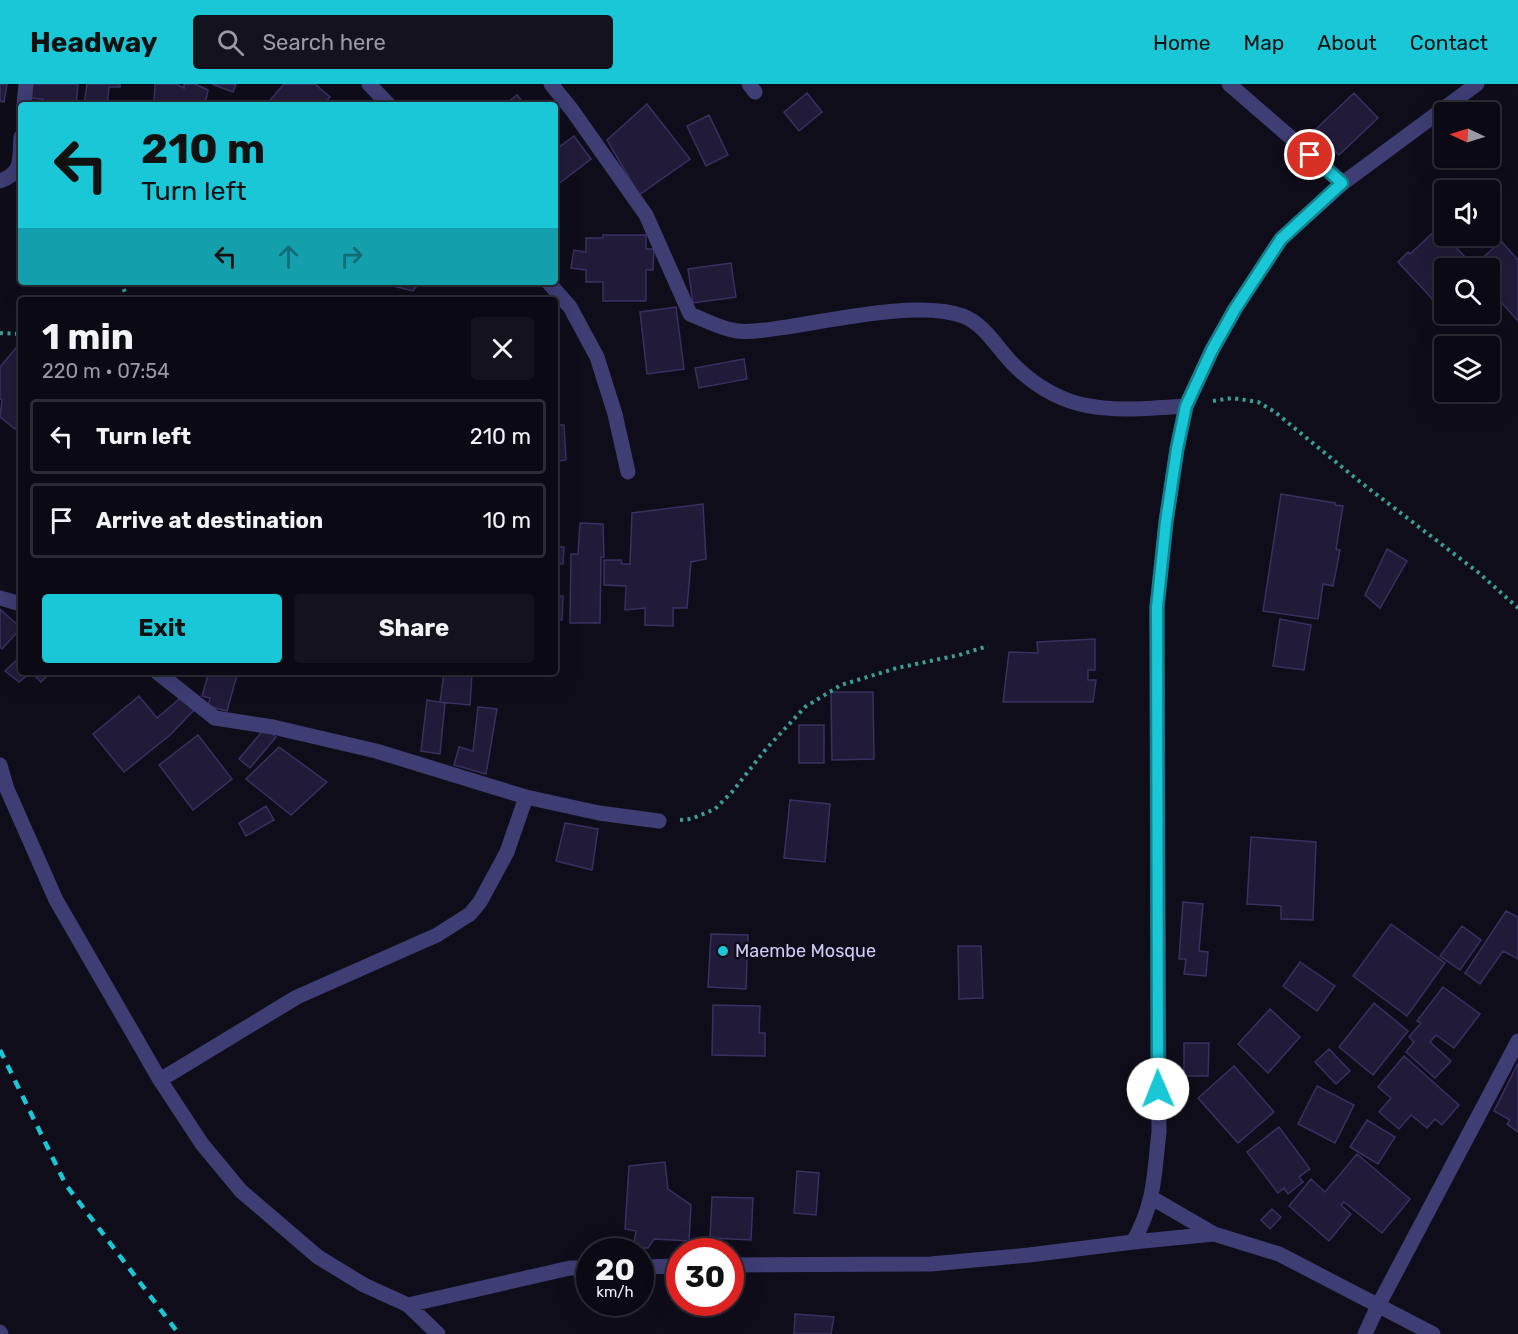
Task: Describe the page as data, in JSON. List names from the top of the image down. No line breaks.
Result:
{"places":["Maembe Mosque"],"north":"left","page":{"header":"Headway","search":"Search here","nav":["Home","Map","About","Contact"],"turn":["210 m","Turn left"],"heading":["1 min","220 m · 07:54"],"list":[{"name":"Turn left","value":"210 m"},{"name":"Arrive at destination","value":"10 m"}],"buttons":["Exit","Share"],"speed":"20 km/h","limit":"30"}}
